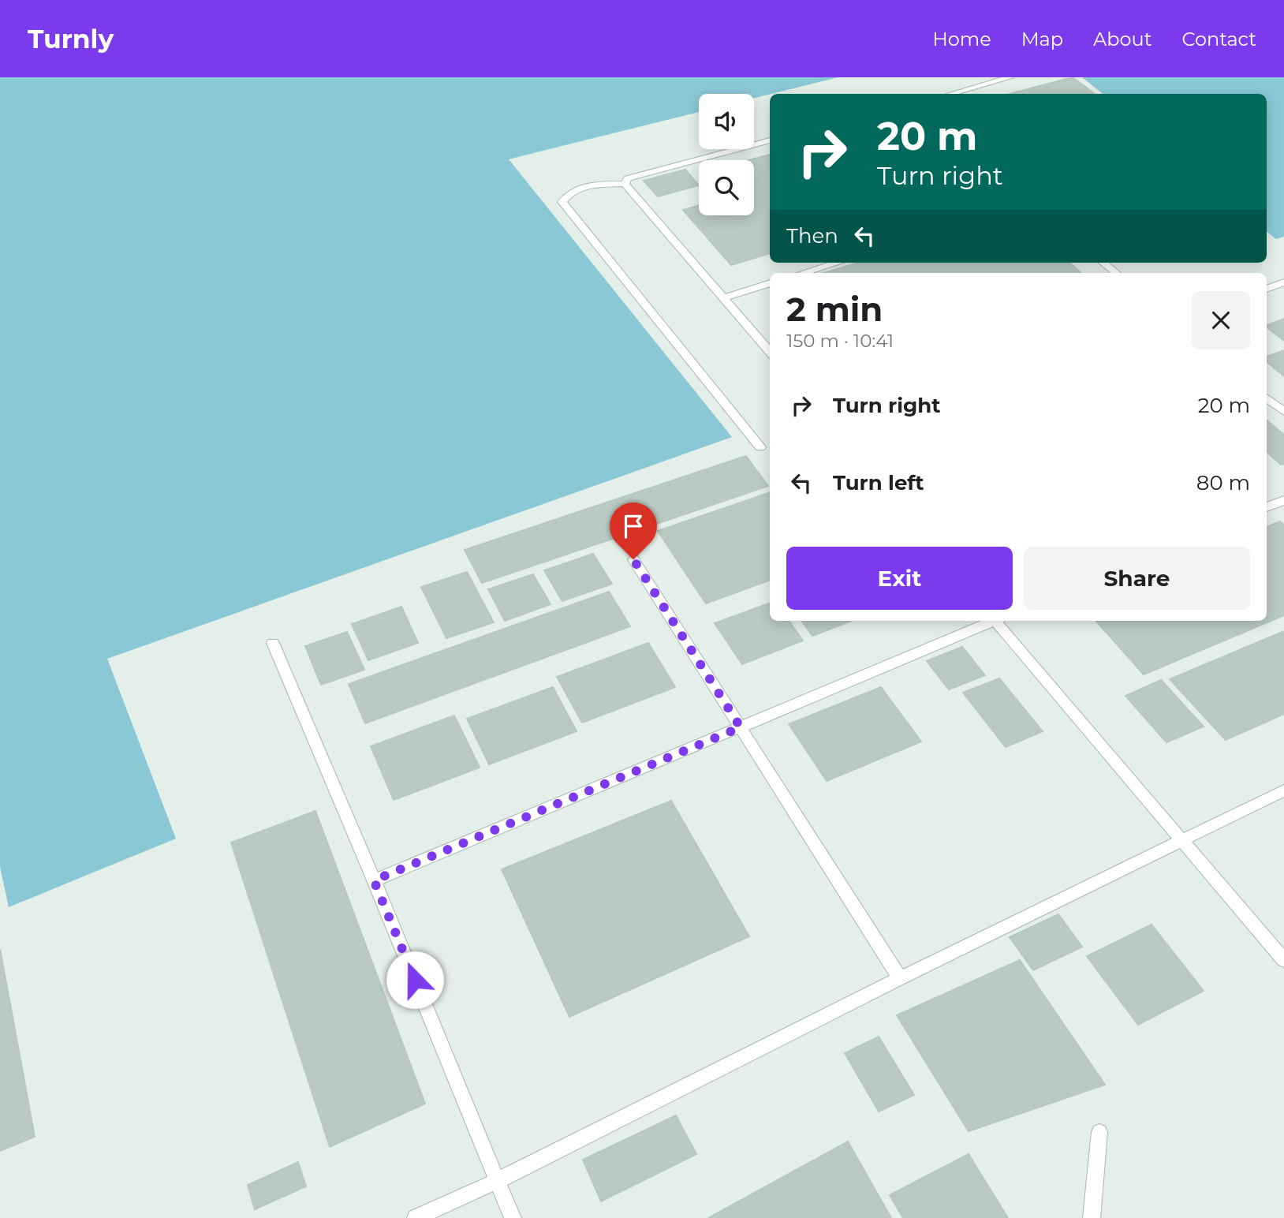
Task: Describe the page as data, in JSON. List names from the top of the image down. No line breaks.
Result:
{"page":{"header":"Turnly","nav":["Home","Map","About","Contact"],"turn":["20 m","Turn right"],"then":"Then","heading":["2 min","150 m · 10:41"],"list":[{"name":"Turn right","value":"20 m"},{"name":"Turn left","value":"80 m"}],"buttons":["Exit","Share"]}}
